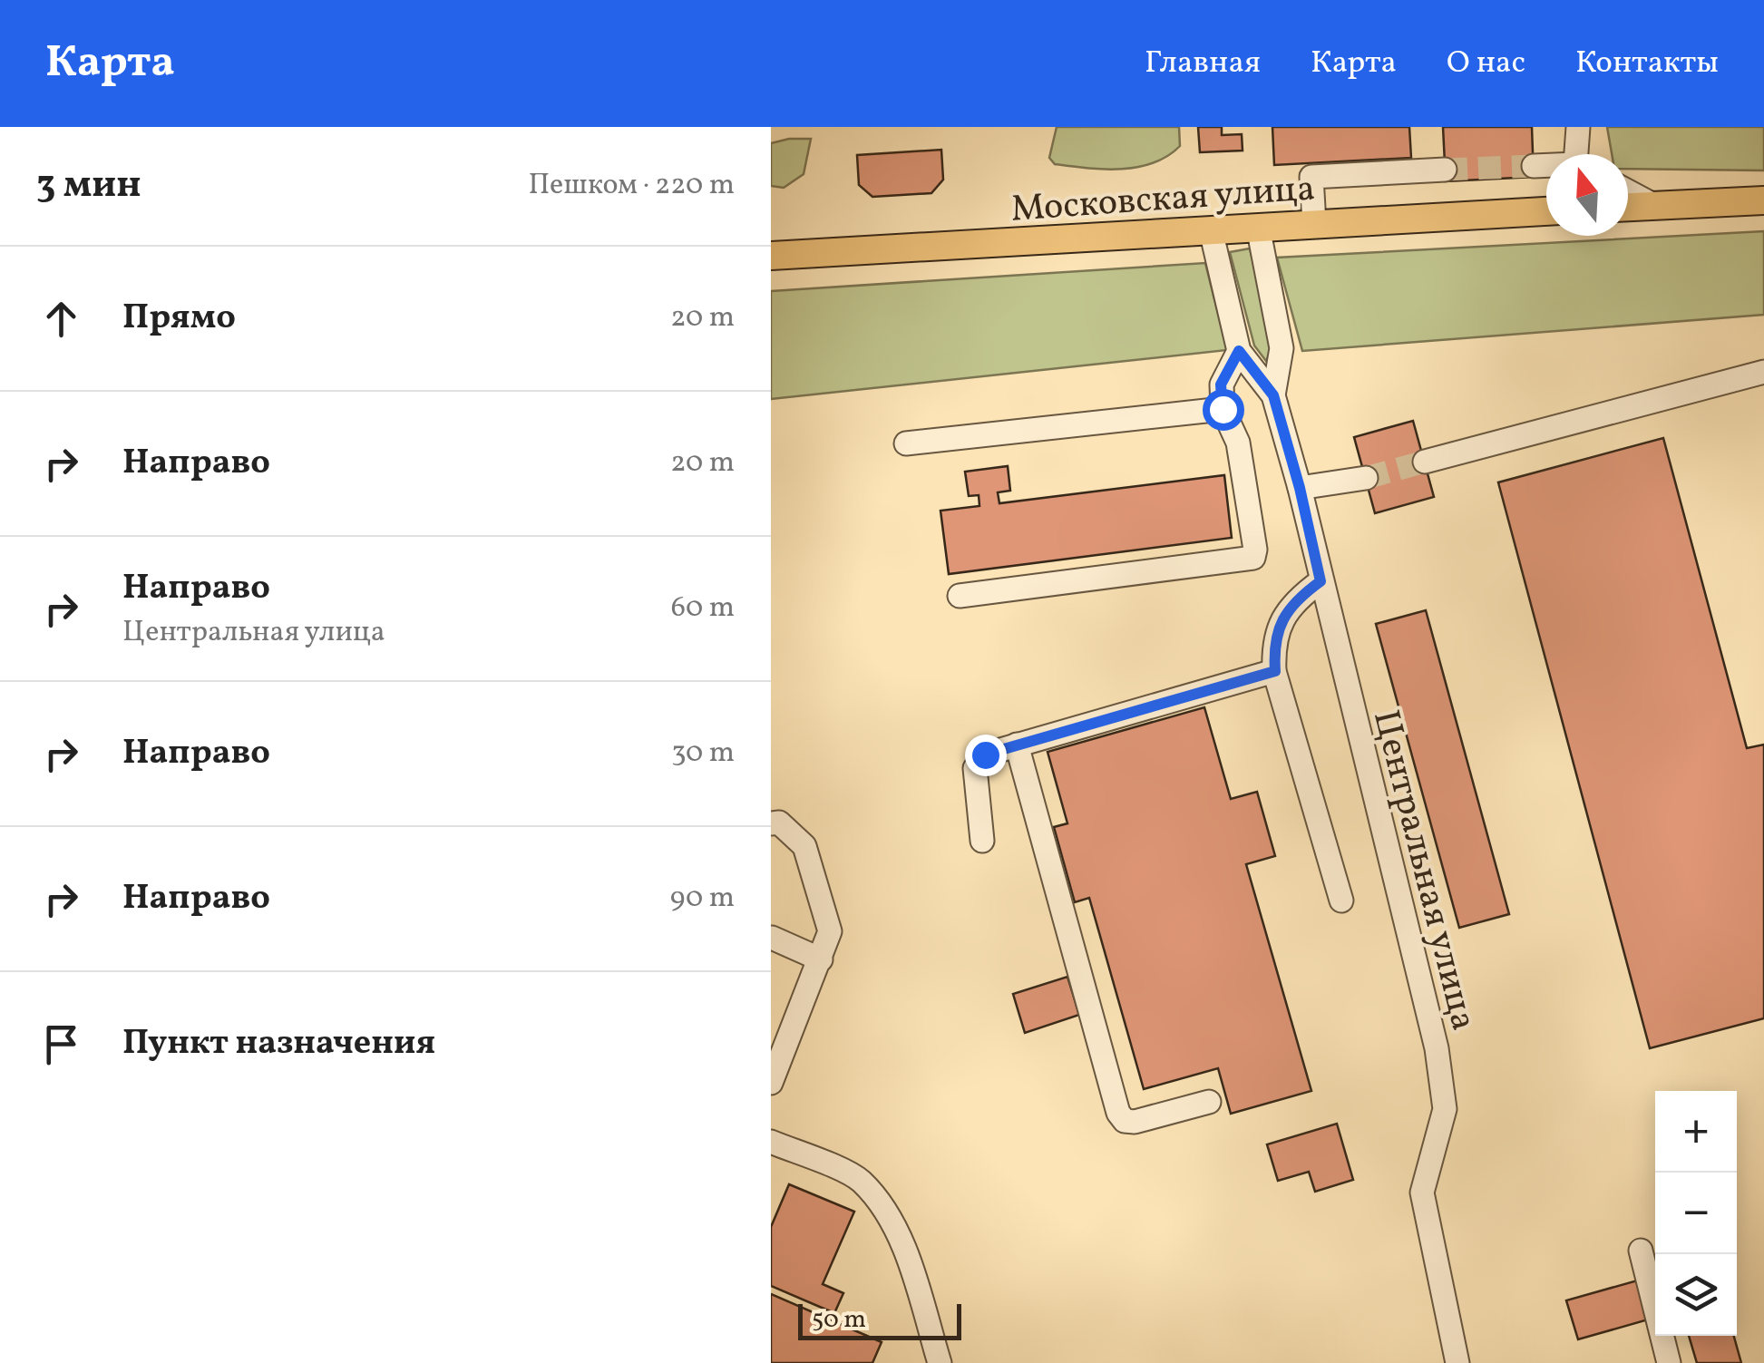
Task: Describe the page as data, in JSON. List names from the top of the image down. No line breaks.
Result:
{"streets":{"main road":["Московская улица"],"street":["Центральная улица"]},"scale_bar":"50 m","north":"top","page":{"header":"Карта","nav":["Главная","Карта","О нас","Контакты"],"heading":["3 мин","Пешком · 220 m"],"list":[["Прямо","20 m"],["Направо","20 m"],["Направо","Центральная улица","60 m"],["Направо","30 m"],["Направо","90 m"],"Пункт назначения"],"map_buttons":["+","−"],"scale":"50 m"}}
